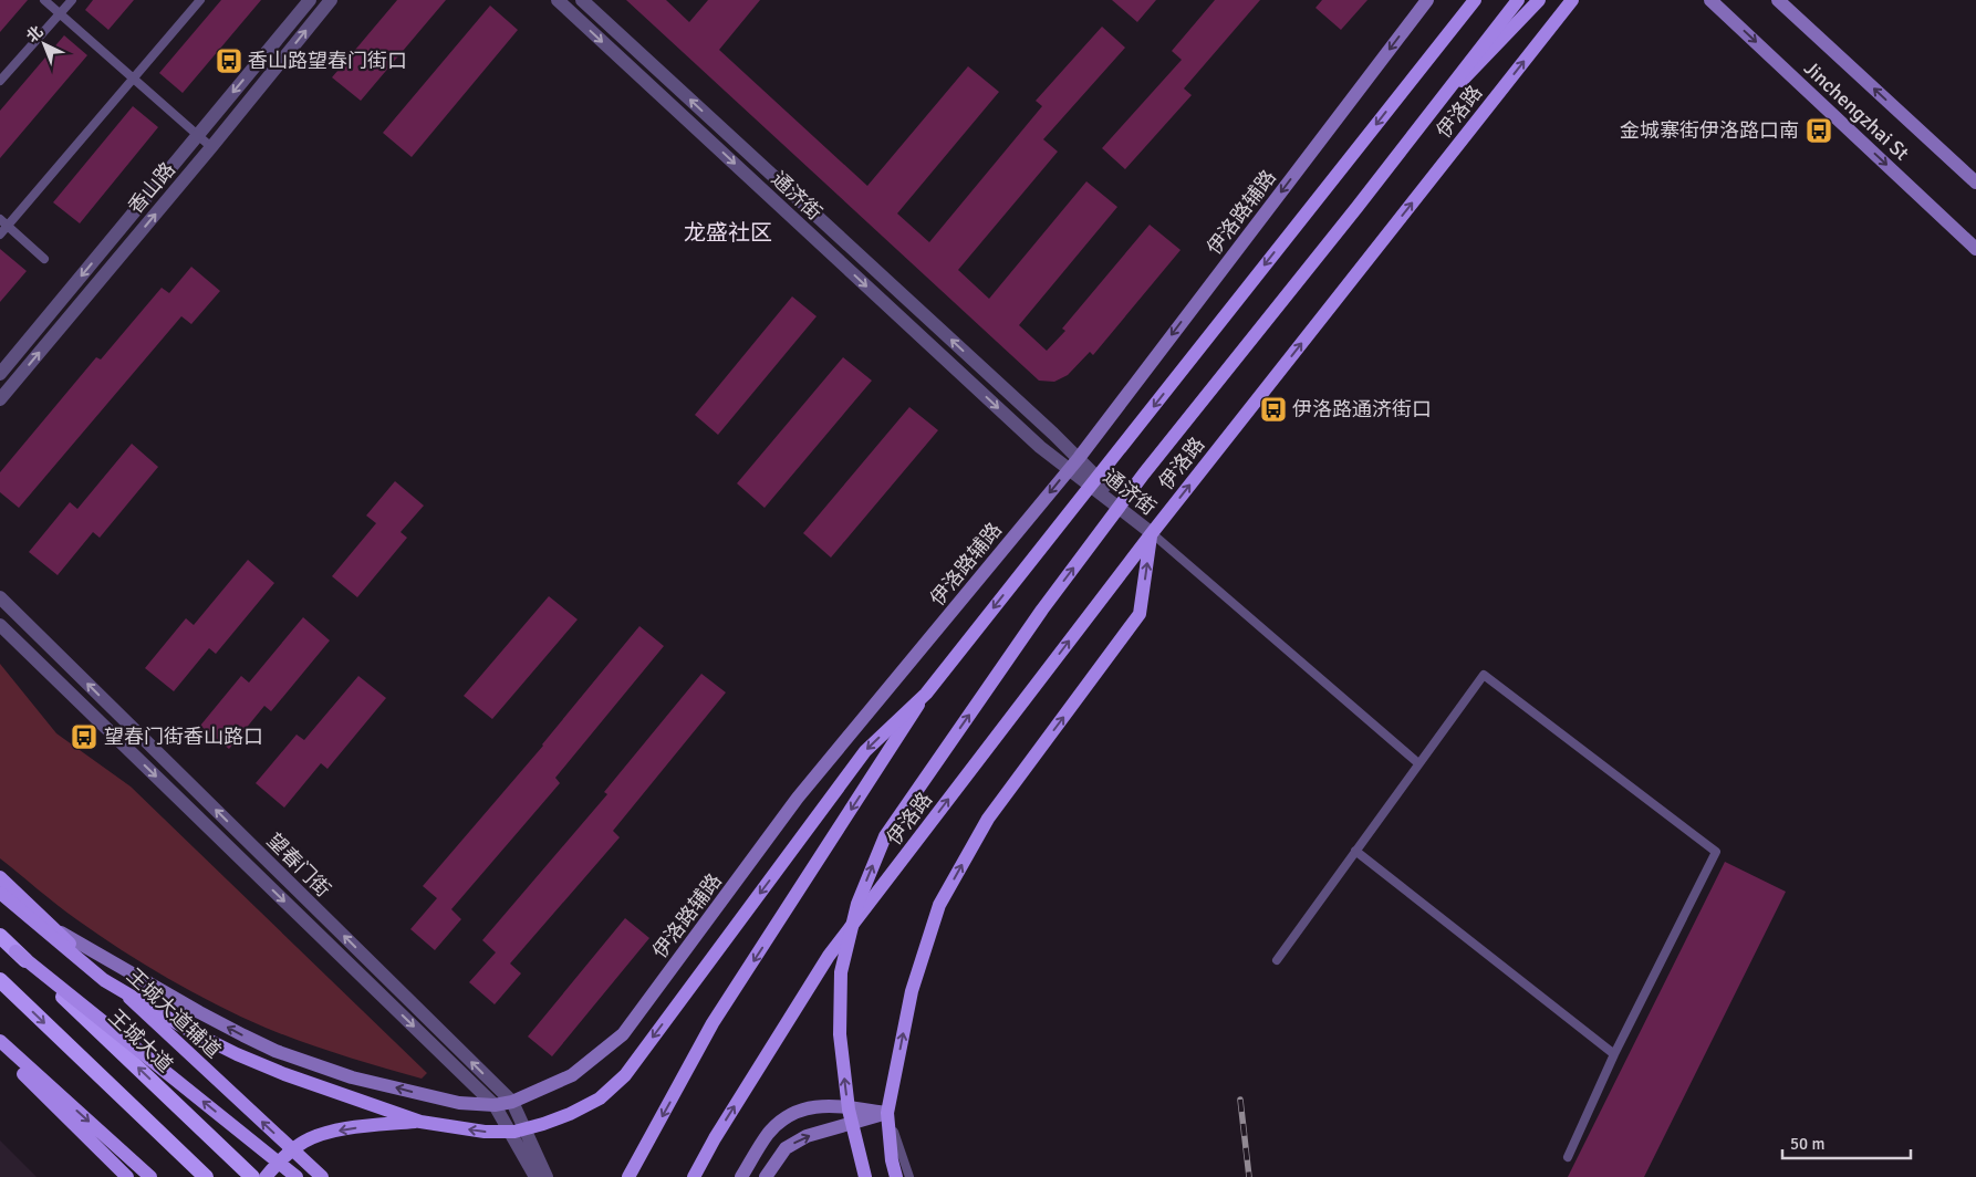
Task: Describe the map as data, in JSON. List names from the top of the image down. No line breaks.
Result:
{"streets":{"highway":["王城大道"],"main road":["Jinchengzhai St","伊洛路","伊洛路辅路","王城大道辅道"],"street":["香山路","通济街","望春门街"]},"crossings":[["伊洛路","通济街"],["通济街","伊洛路辅路"],["伊洛路辅路","望春门街"],["伊洛路辅路","王城大道辅道"]],"districts":["龙盛社区"],"places":{"bus stop":["香山路望春门街口","金城寨街伊洛路口南","伊洛路通济街口","望春门街香山路口"]},"scale_bar":"50 m","north":"top left"}
